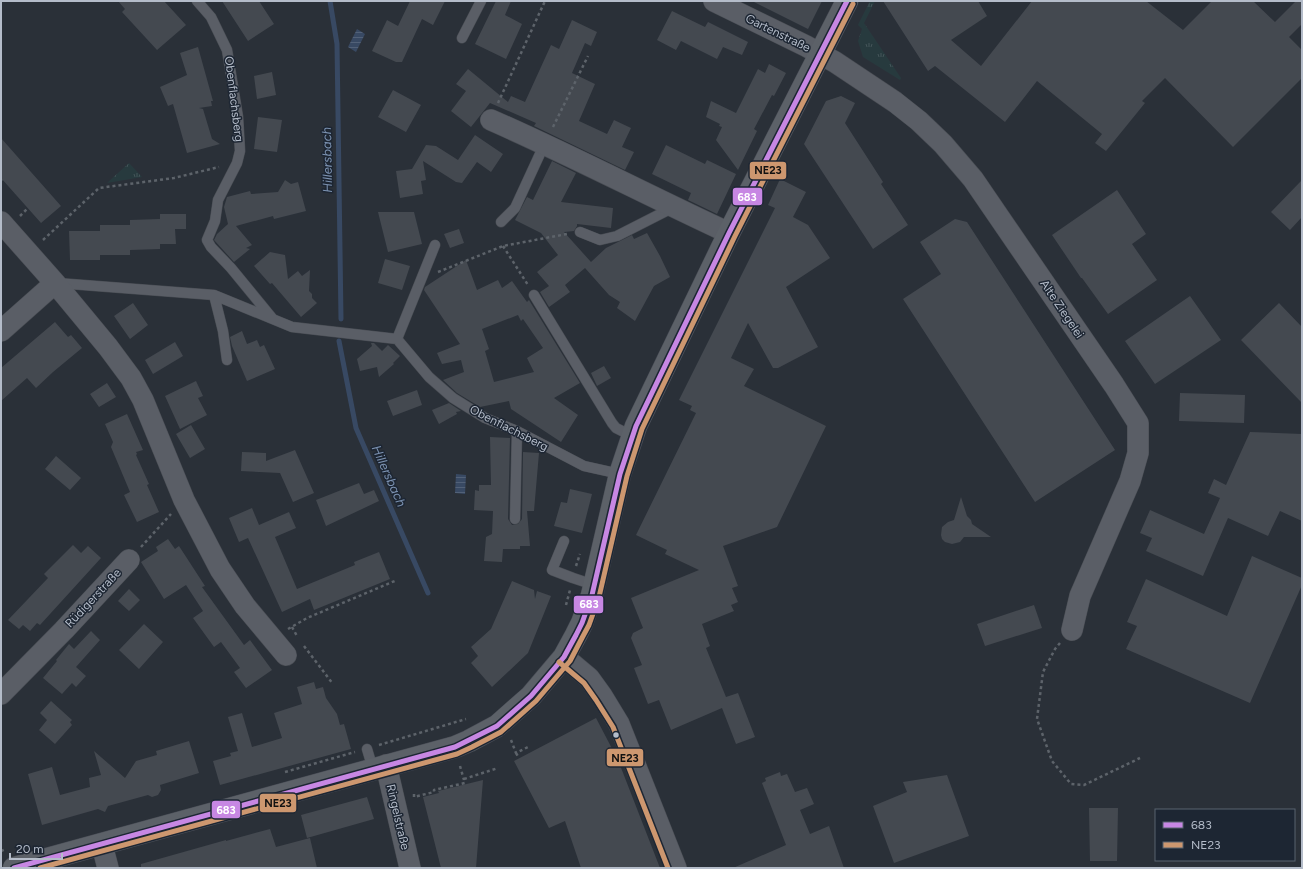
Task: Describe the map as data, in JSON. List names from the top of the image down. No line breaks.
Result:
{"streets":{"street":["Gartenstraße","Alte Ziegelei","Rüdigerstraße","Ringelstraße"],"lane":["Obenflachsberg"]},"crossings":[["Gartenstraße","Alte Ziegelei"]],"water":["Hillersbach"],"lines":["transit line 683","transit line NE23"],"legend":["683","NE23"],"scale_bar":"20 m"}
